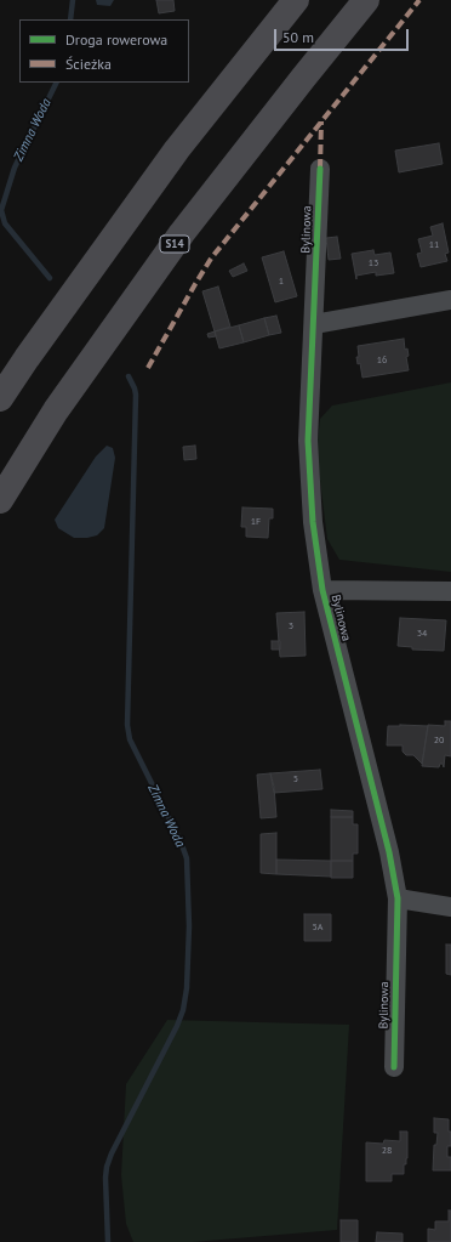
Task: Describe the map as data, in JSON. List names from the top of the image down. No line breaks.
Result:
{"streets":{"highway":["S14"],"street":["Bylinowa"]},"water":["Zimna Woda"],"house_numbers":["11","13","1","16","1F","3","34","20","5","5A","28"],"legend":["Droga rowerowa","Ścieżka"],"scale_bar":"50 m"}
